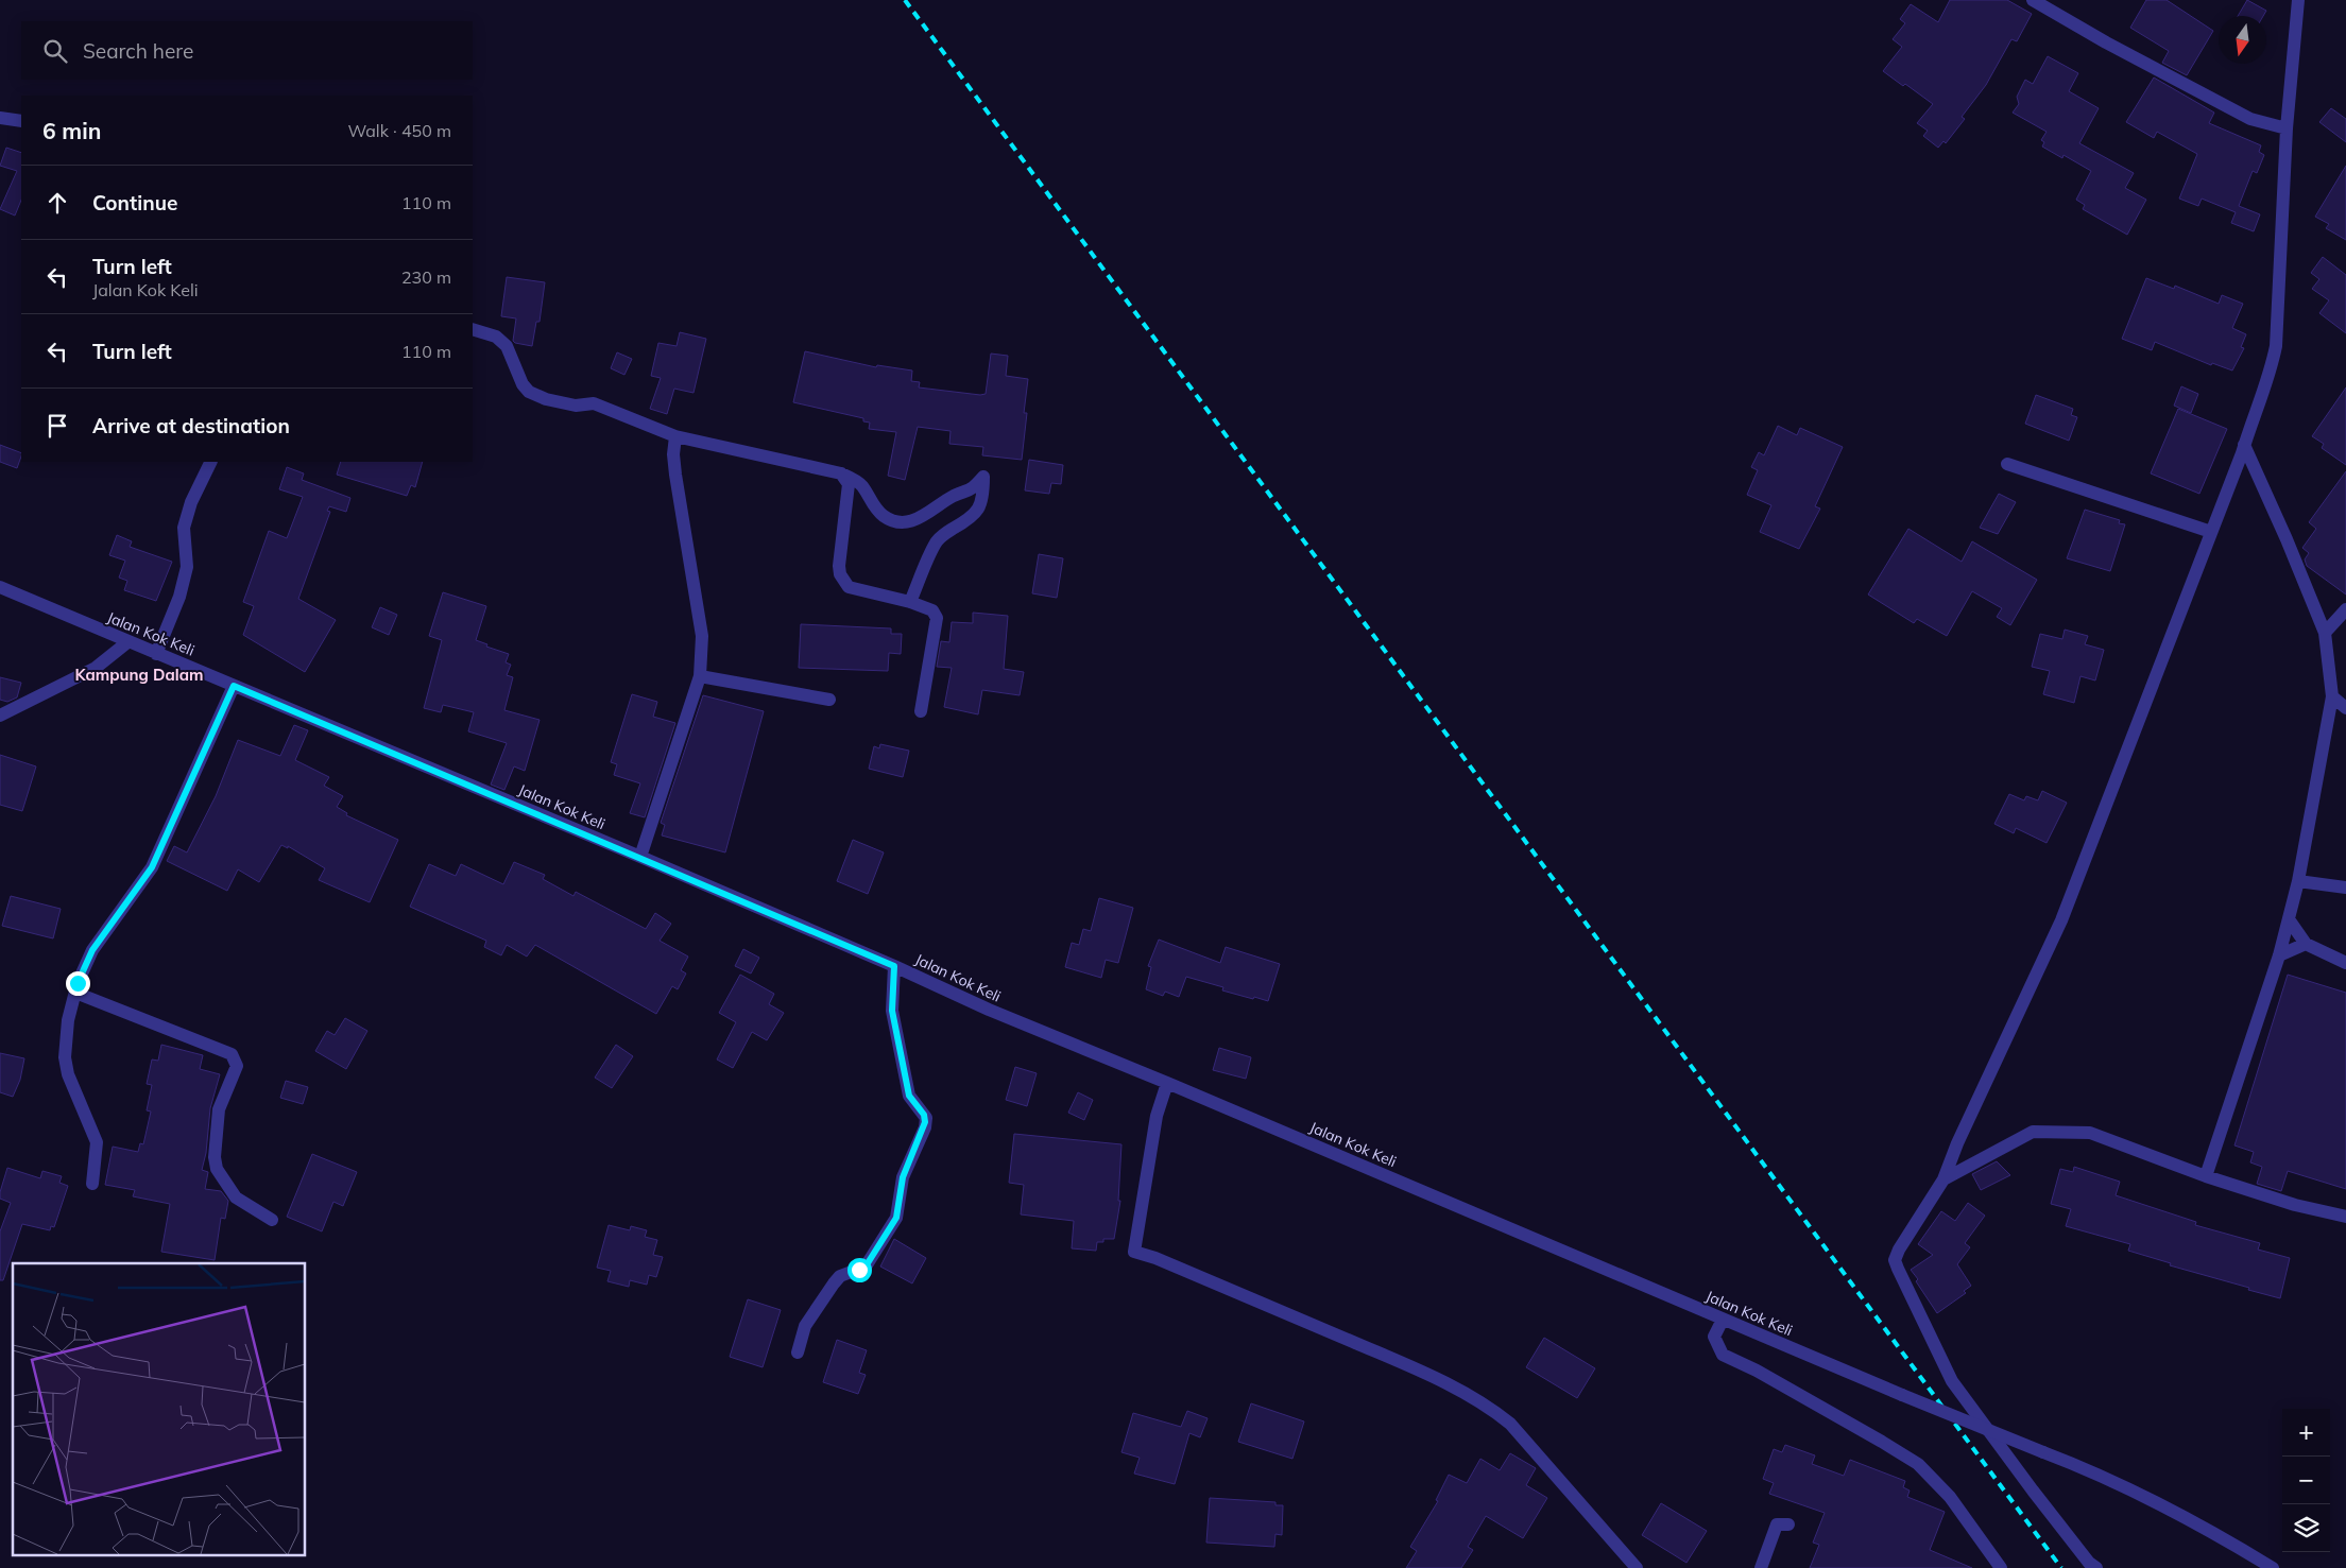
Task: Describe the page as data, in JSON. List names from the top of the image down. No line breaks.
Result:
{"streets":{"street":["Jalan Kok Keli"]},"districts":["Kampung Dalam"],"north":"bottom","page":{"search":"Search here","heading":["6 min","Walk · 450 m"],"list":[["Continue","110 m"],["Turn left","Jalan Kok Keli","230 m"],["Turn left","110 m"],"Arrive at destination"],"map_buttons":["+","−"]}}
